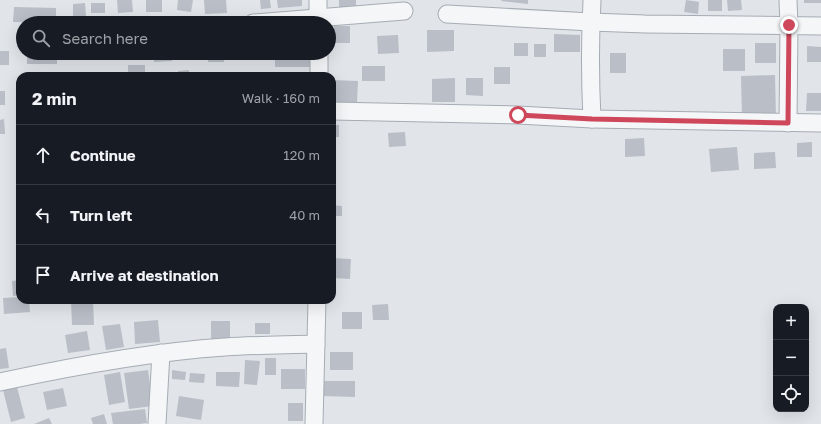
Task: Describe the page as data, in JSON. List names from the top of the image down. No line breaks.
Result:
{"page":{"search":"Search here","heading":["2 min","Walk · 160 m"],"list":[["Continue","120 m"],["Turn left","40 m"],"Arrive at destination"],"map_buttons":["+","−"]}}
